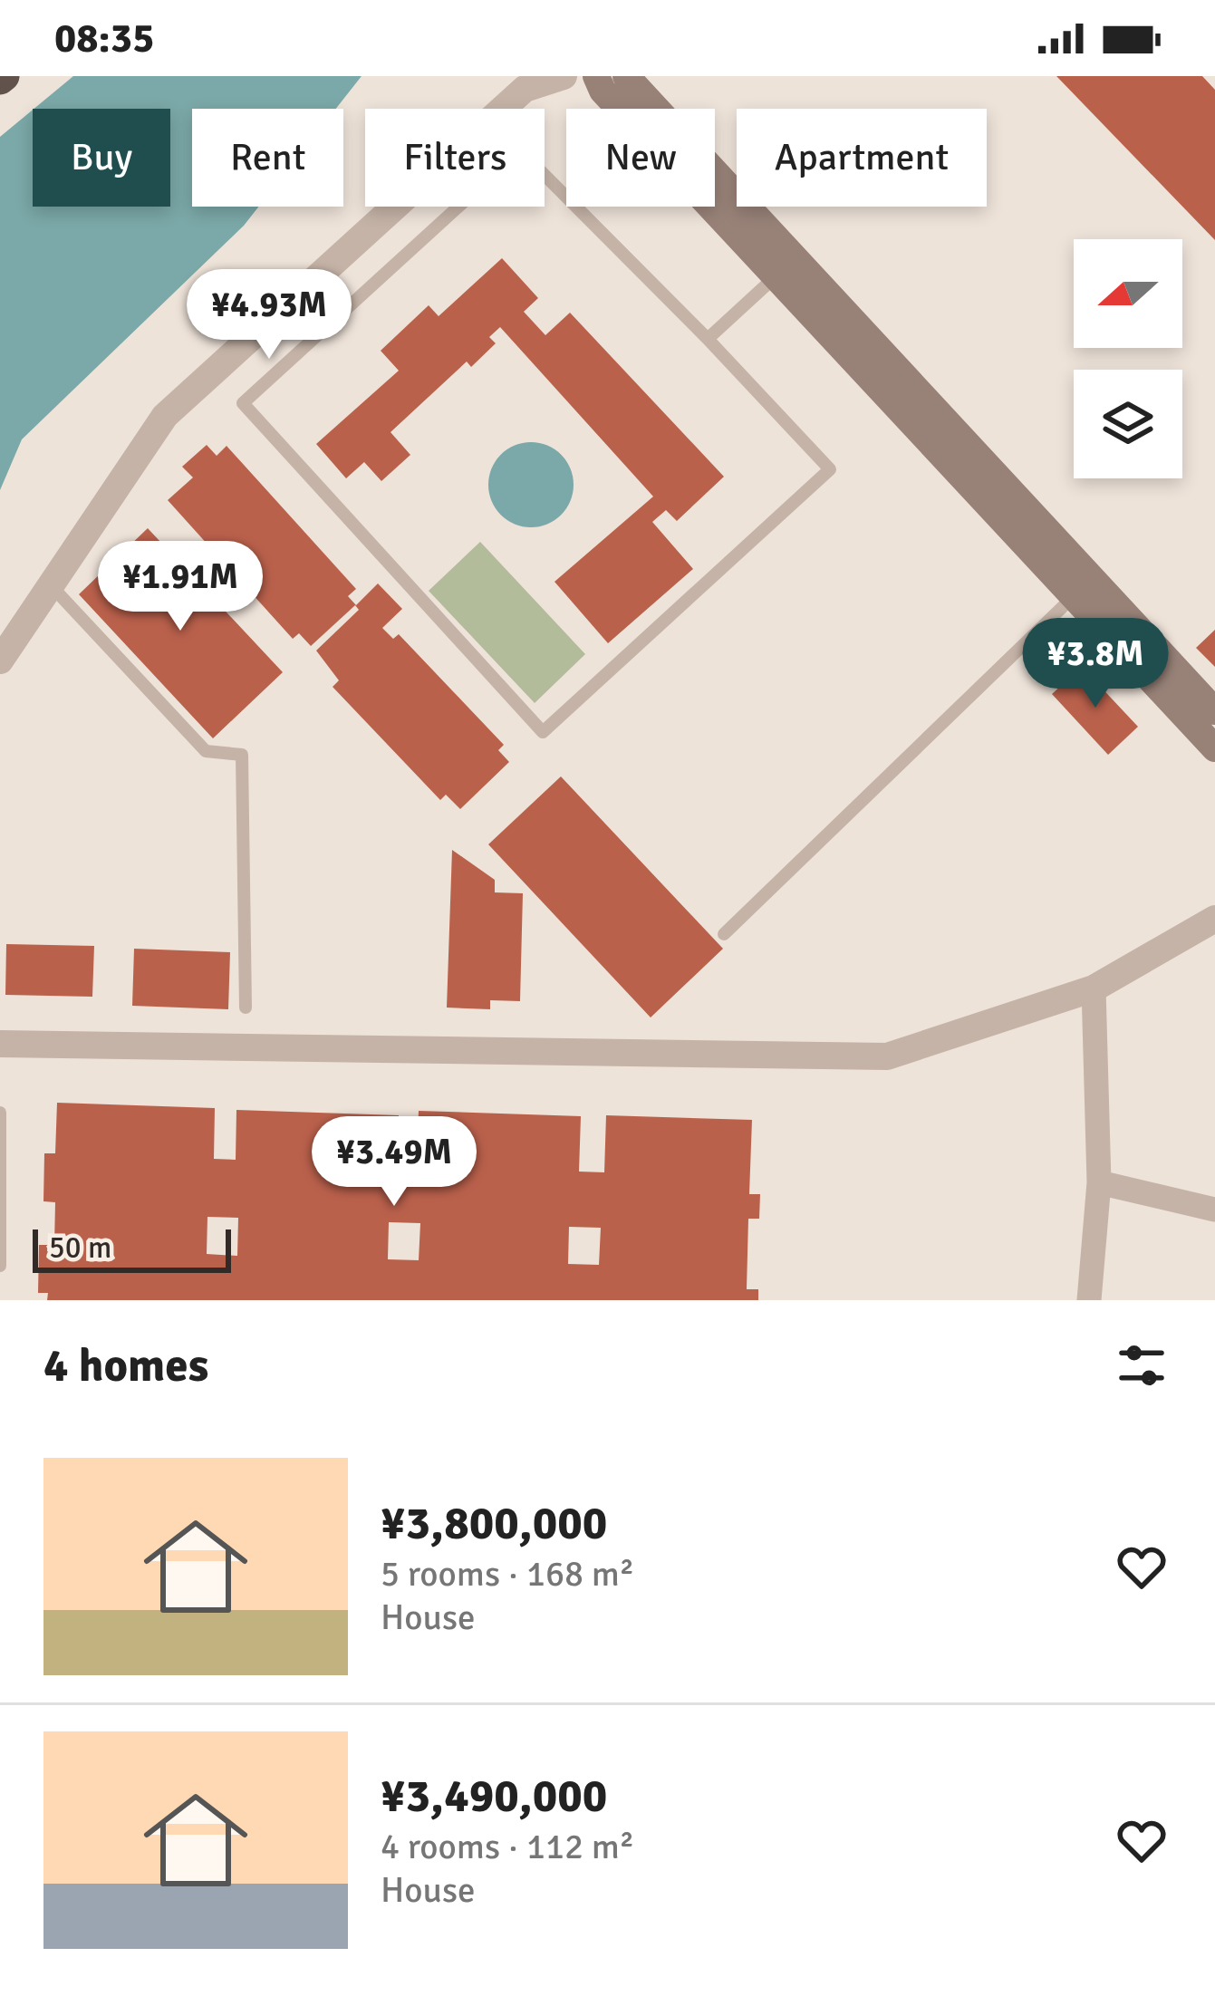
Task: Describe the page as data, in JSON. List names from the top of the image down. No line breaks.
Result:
{"scale_bar":"50 m","north":"left","page":{"status":"08:35","chip":["Buy","Rent","Filters","New","Apartment"],"price":["¥4.93M","¥1.91M","¥3.8M","¥3.49M"],"scale":"50 m","heading":"4 homes","list":[{"name":"¥3,800,000","note":"5 rooms · 168 m² · House"},{"name":"¥3,490,000","note":"4 rooms · 112 m² · House"}]}}
